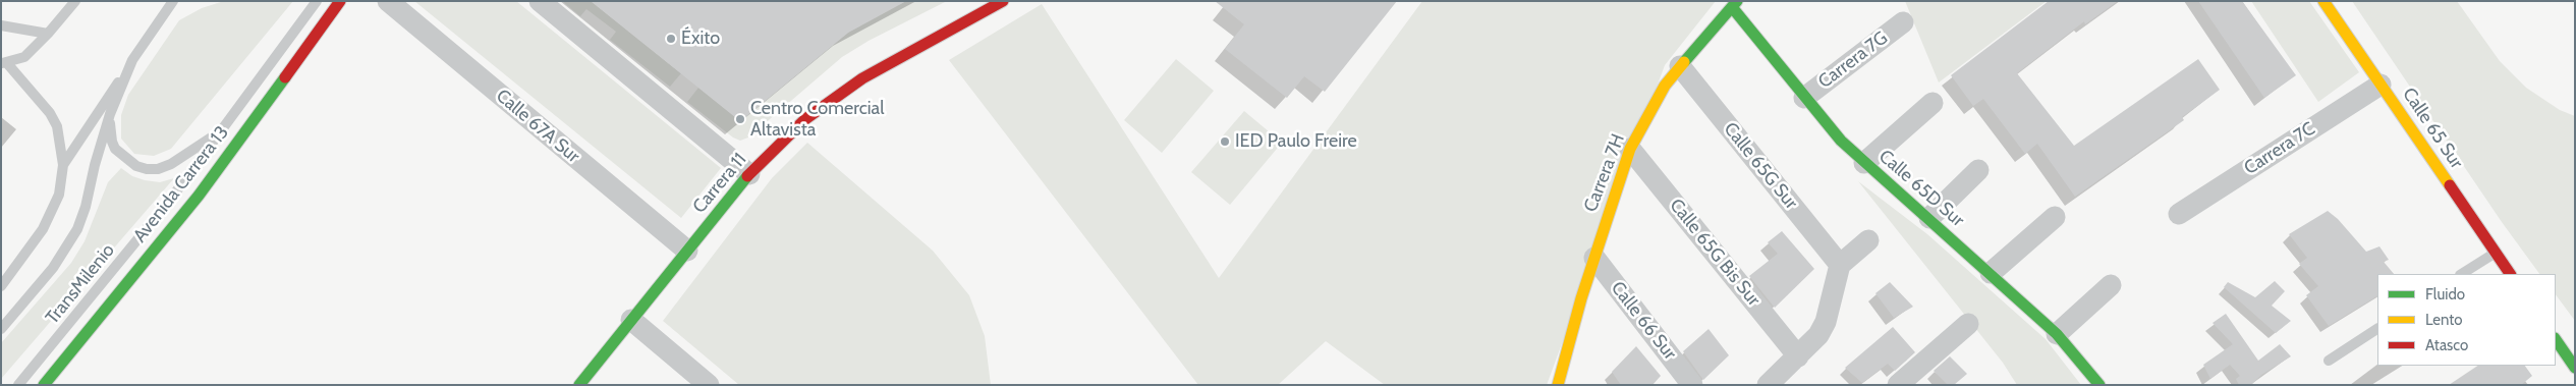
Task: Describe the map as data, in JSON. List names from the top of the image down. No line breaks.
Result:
{"streets":{"street":["Carrera 7G","Calle 67A Sur","Calle 65 Sur","Carrera 7C","Calle 65G Sur","Carrera 7H","Carrera 11","Avenida Carrera 13","Calle 65D Sur","Calle 65G Bis Sur","Calle 66 Sur"],"lane":["TransMilenio"]},"crossings":[["Carrera 7G","Calle 65D Sur"],["Calle 67A Sur","Carrera 11"],["Calle 65 Sur","Carrera 7C"],["Calle 65G Sur","Carrera 7H"],["Carrera 7H","Calle 65D Sur"],["Carrera 7H","Calle 65G Bis Sur"],["Carrera 7H","Calle 66 Sur"],["Avenida Carrera 13","TransMilenio"]],"places":["Éxito","Centro Comercial Altavista","IED Paulo Freire"],"legend":["Fluido","Lento","Atasco"]}
